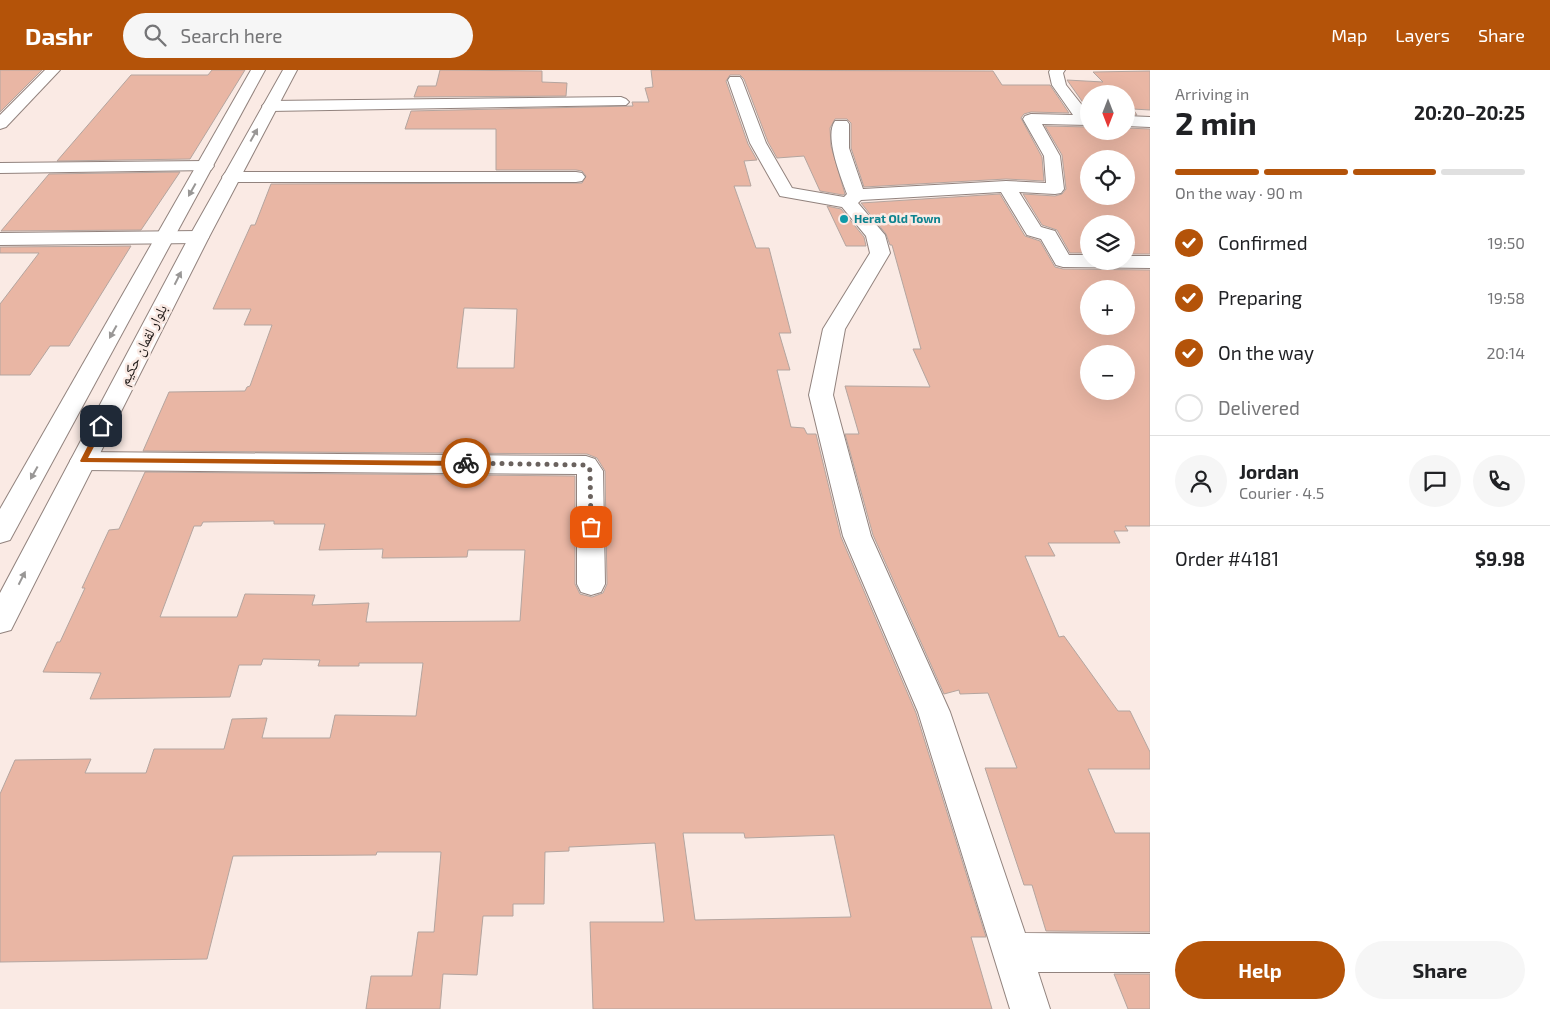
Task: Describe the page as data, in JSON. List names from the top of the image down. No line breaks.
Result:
{"streets":{"street":["بلوار لقمان حکیم"]},"places":["Herat Old Town"],"north":"bottom","page":{"header":"Dashr","search":"Search here","nav":["Map","Layers","Share"],"heading":["2 min","Arriving in","20:20–20:25"],"panel":["Jordan","Courier · 4.5","Order #4181","$9.98"],"map_buttons":["+","−"],"bar":"On the way · 90 m","list":[["Confirmed","19:50"],["Preparing","19:58"],["On the way","20:14"],"Delivered"],"buttons":["Help","Share"]}}
